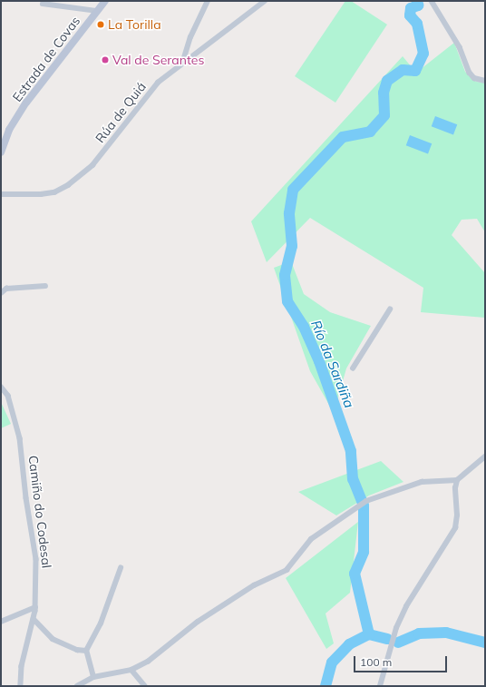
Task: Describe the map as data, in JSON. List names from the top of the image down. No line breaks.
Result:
{"streets":{"main road":["Estrada de Covas"],"street":["Rúa de Quiá","Camiño do Codesal"]},"water":["Río da Sardiña"],"places":["La Torilla","Val de Serantes"],"scale_bar":"100 m"}
